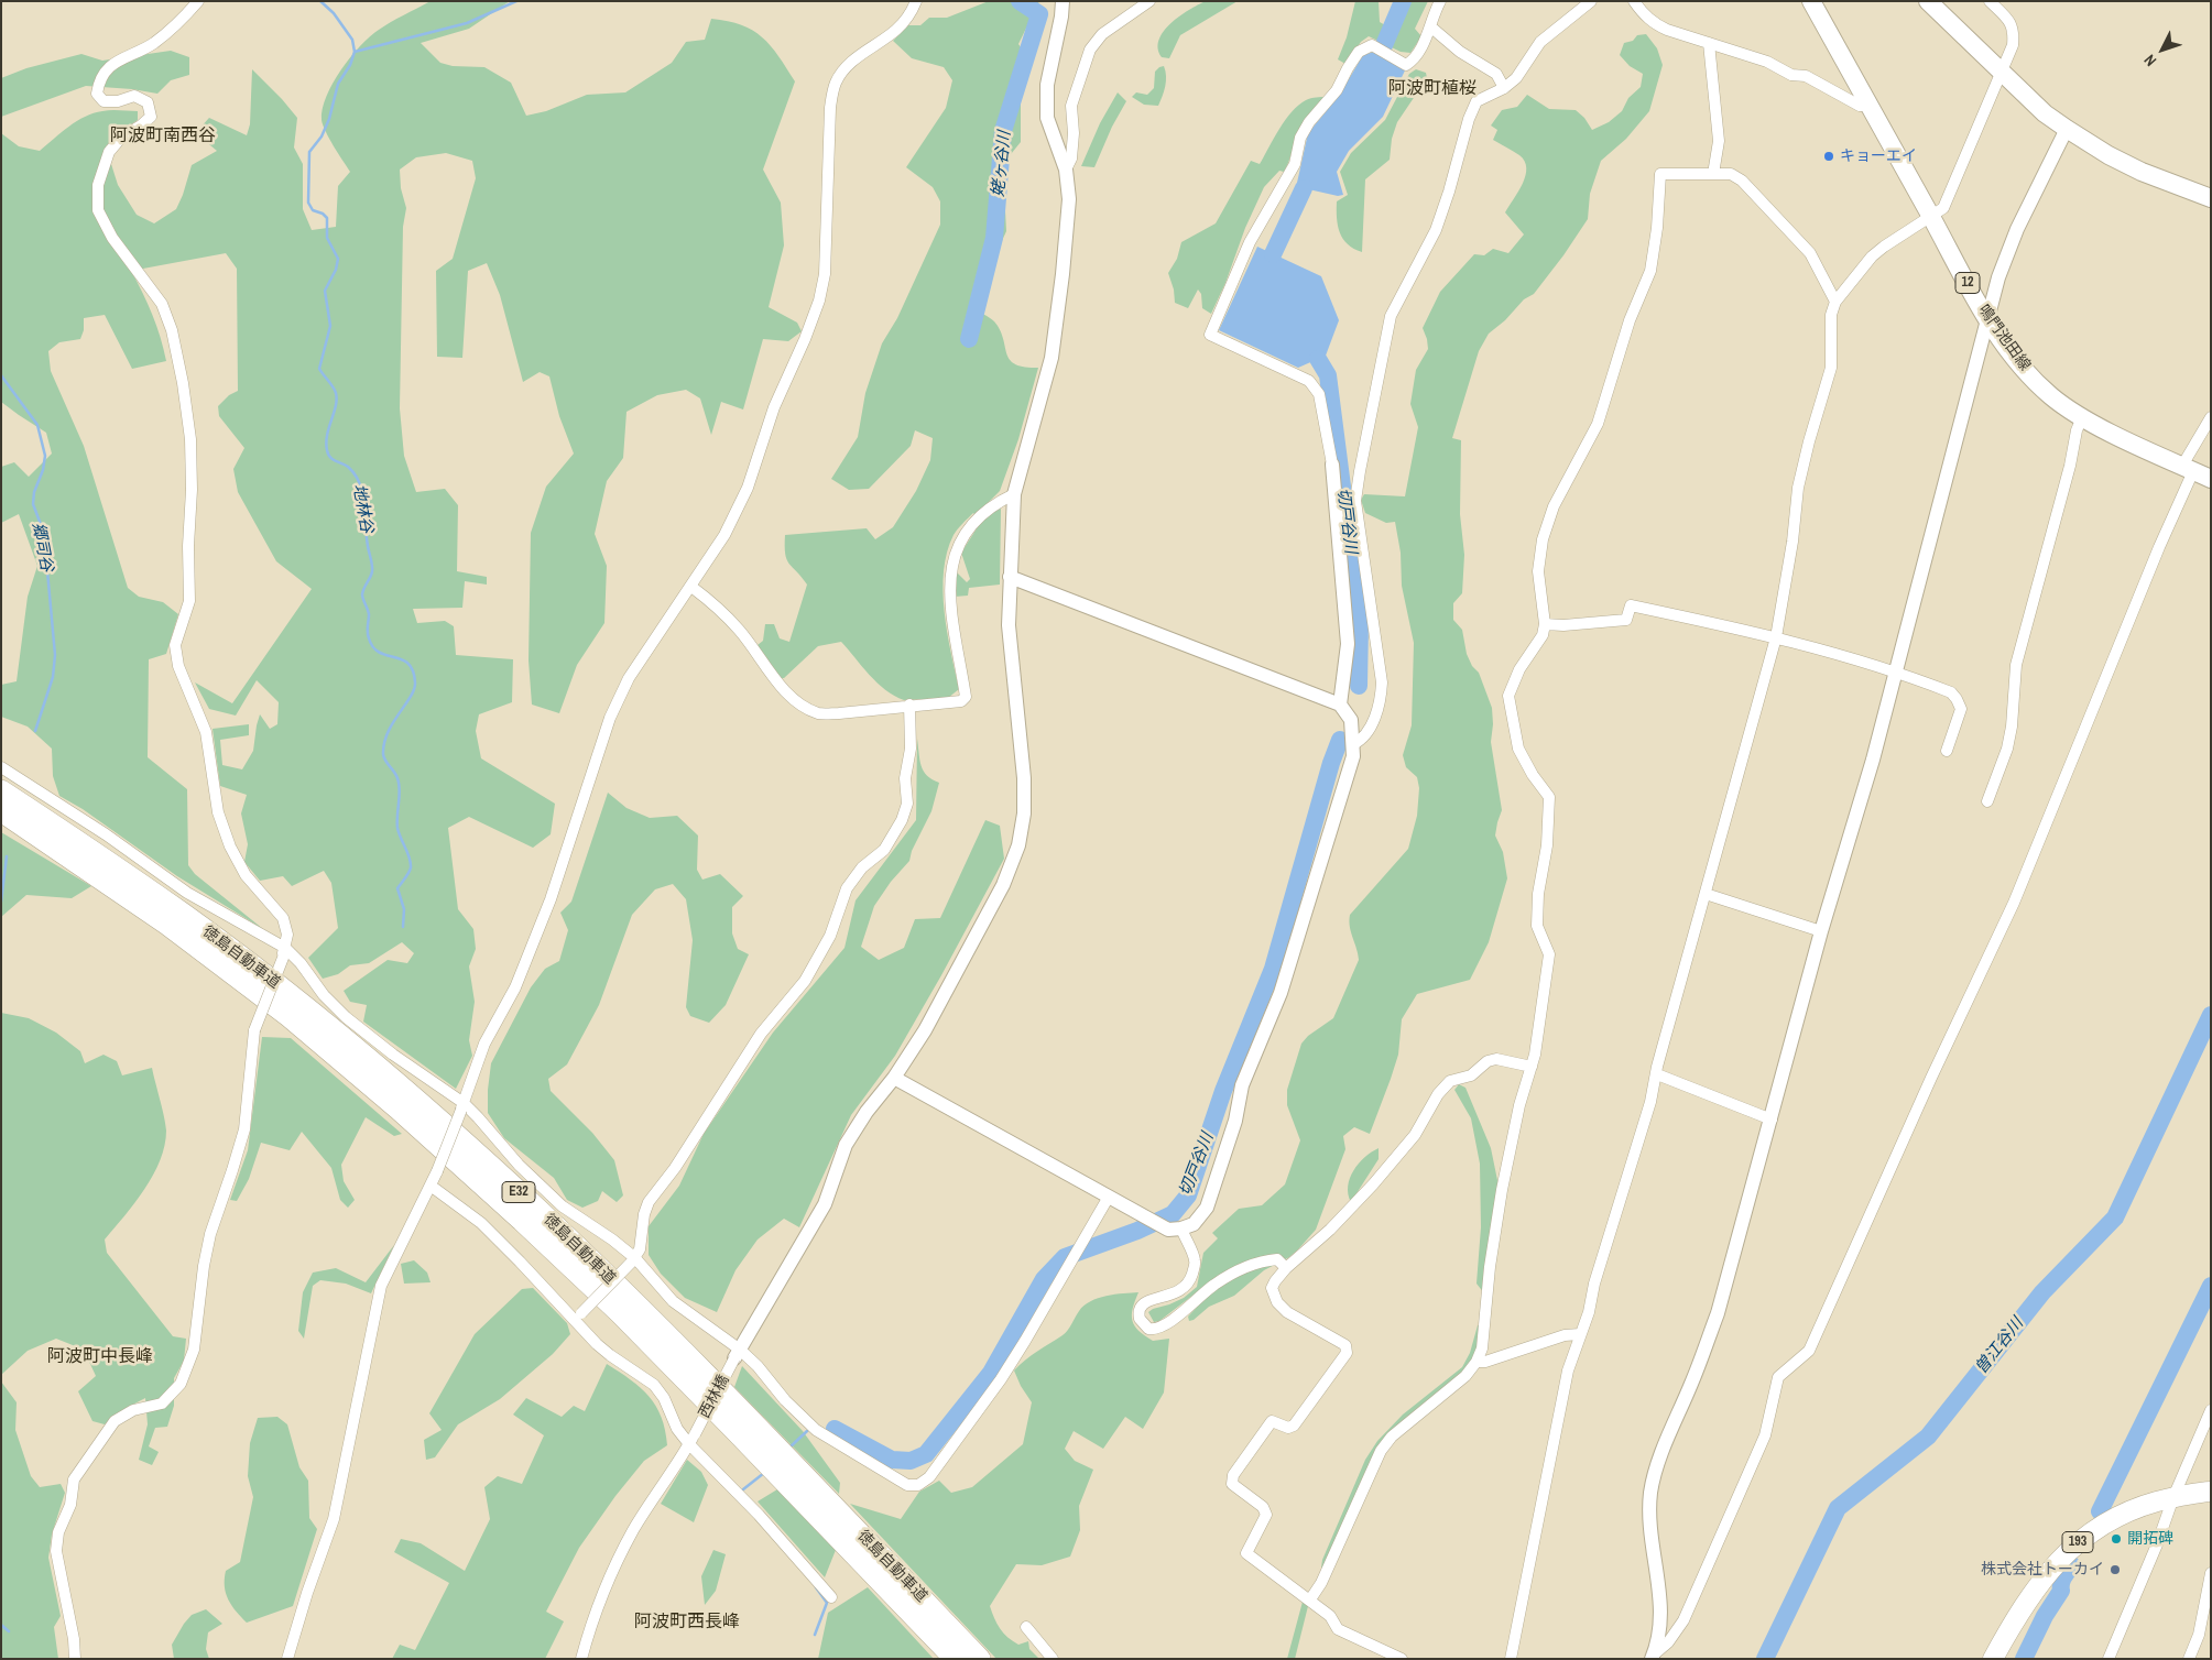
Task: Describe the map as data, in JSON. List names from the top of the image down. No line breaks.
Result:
{"streets":{"highway":["徳島自動車道","E32","193"],"main road":["12","鳴門池田線"],"street":["西林橋"]},"districts":["阿波町植桜","阿波町南西谷","阿波町中長峰","阿波町西長峰"],"water":["姥ヶ谷川","地林谷","切戸谷川","郷司谷","曽江谷川"],"places":["キョーエイ","開拓碑","株式会社トーカイ"],"north":"bottom left"}
